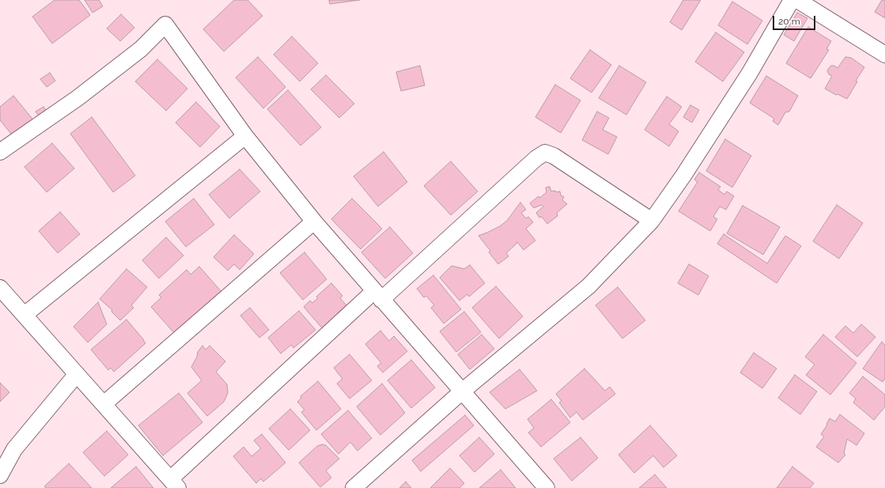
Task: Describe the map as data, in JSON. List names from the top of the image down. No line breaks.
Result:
{"scale_bar":"20 m"}
